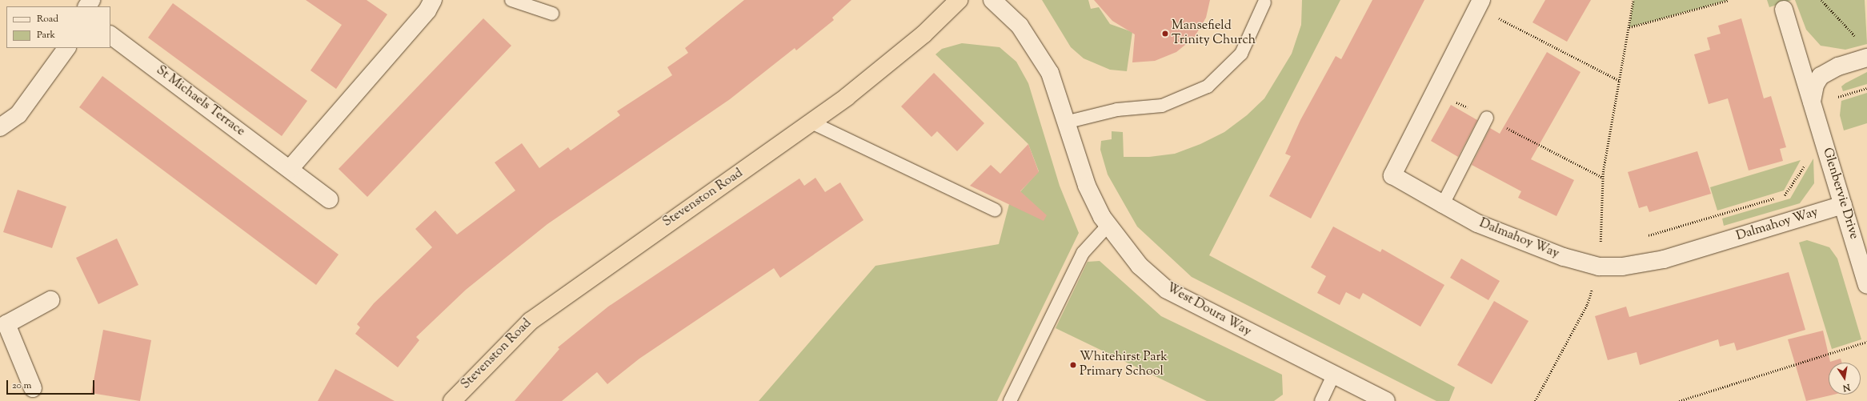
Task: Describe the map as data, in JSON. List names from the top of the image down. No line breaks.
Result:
{"streets":{"highway":["Stevenston Road"],"street":["St Michaels Terrace","Glenbervie Drive","Dalmahoy Way","West Doura Way"]},"crossings":[["Glenbervie Drive","Dalmahoy Way"]],"places":["Mansefield Trinity Church","Whitehirst Park Primary School"],"legend":["Road","Park"],"scale_bar":"20 m","north":"bottom"}
